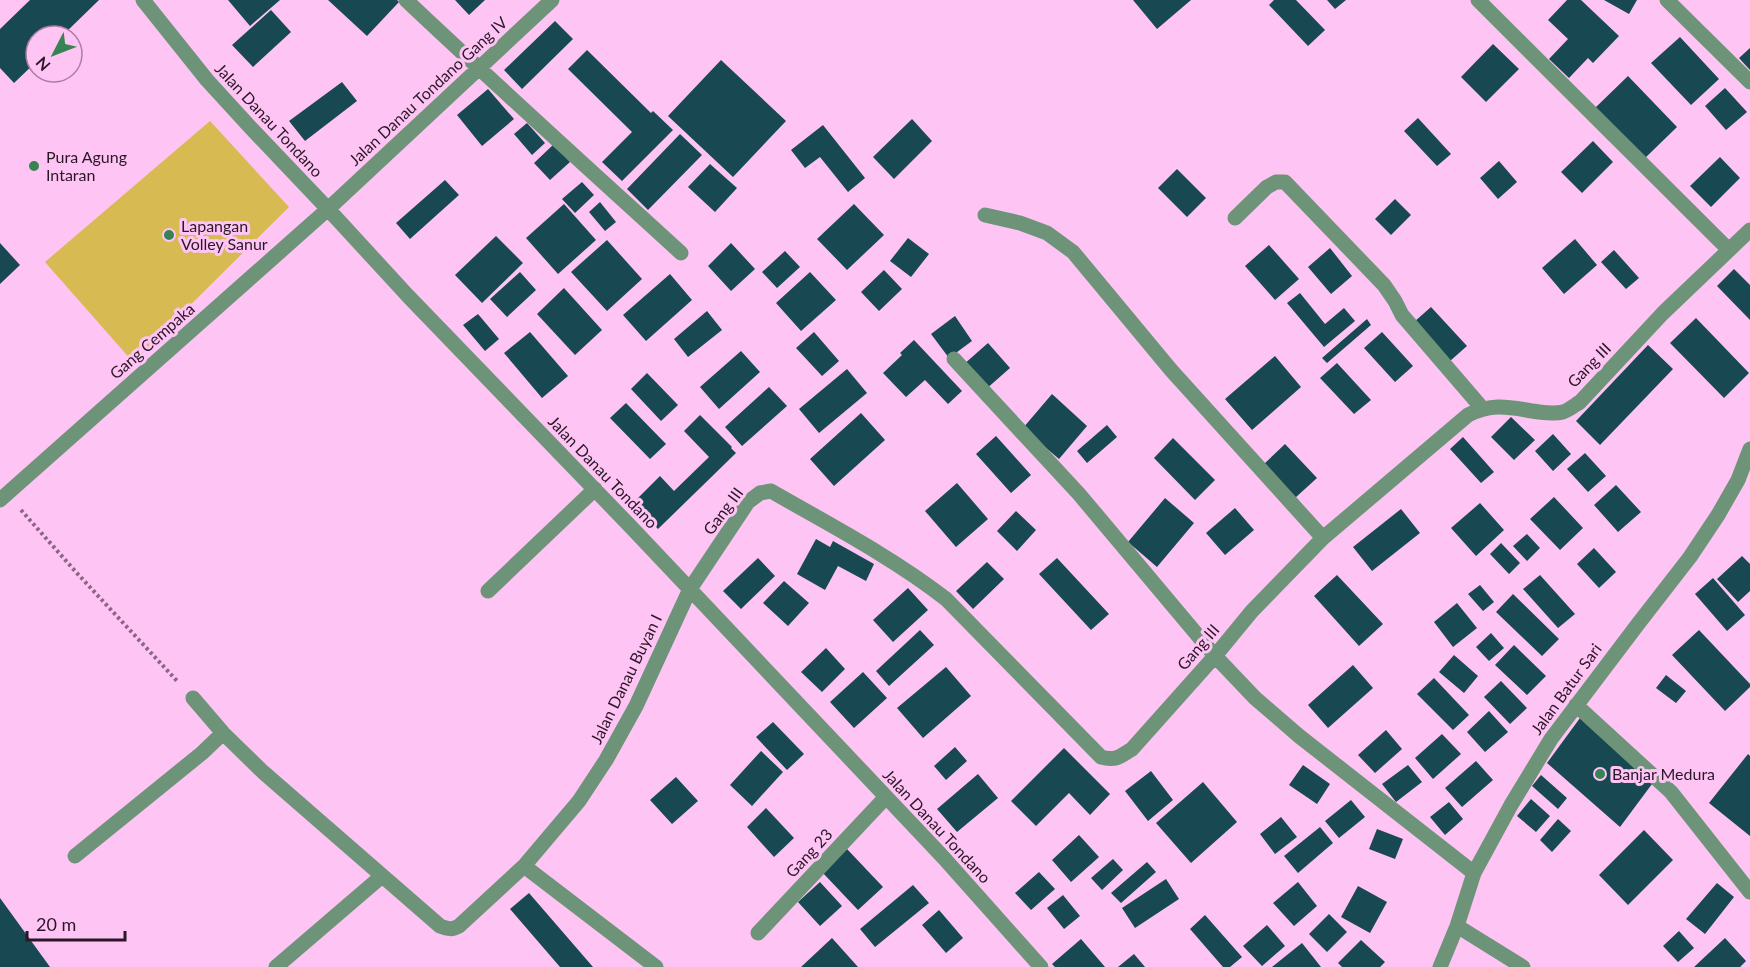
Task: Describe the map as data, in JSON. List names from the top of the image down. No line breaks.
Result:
{"streets":{"street":["Jalan Danau Tondano Gang IV","Jalan Danau Tondano","Gang Cempaka","Gang III","Jalan Danau Buyan I","Jalan Batur Sari","Gang 23"]},"crossings":[["Jalan Danau Tondano Gang IV","Jalan Danau Tondano"],["Jalan Danau Tondano Gang IV","Gang Cempaka"],["Jalan Danau Tondano","Gang Cempaka"],["Jalan Danau Tondano","Gang III"],["Jalan Danau Tondano","Jalan Danau Buyan I"],["Jalan Danau Tondano","Gang 23"],["Gang III","Jalan Danau Buyan I"]],"places":["Pura Agung Intaran","Lapangan Volley Sanur","Banjar Medura"],"scale_bar":"20 m","north":"bottom left"}
